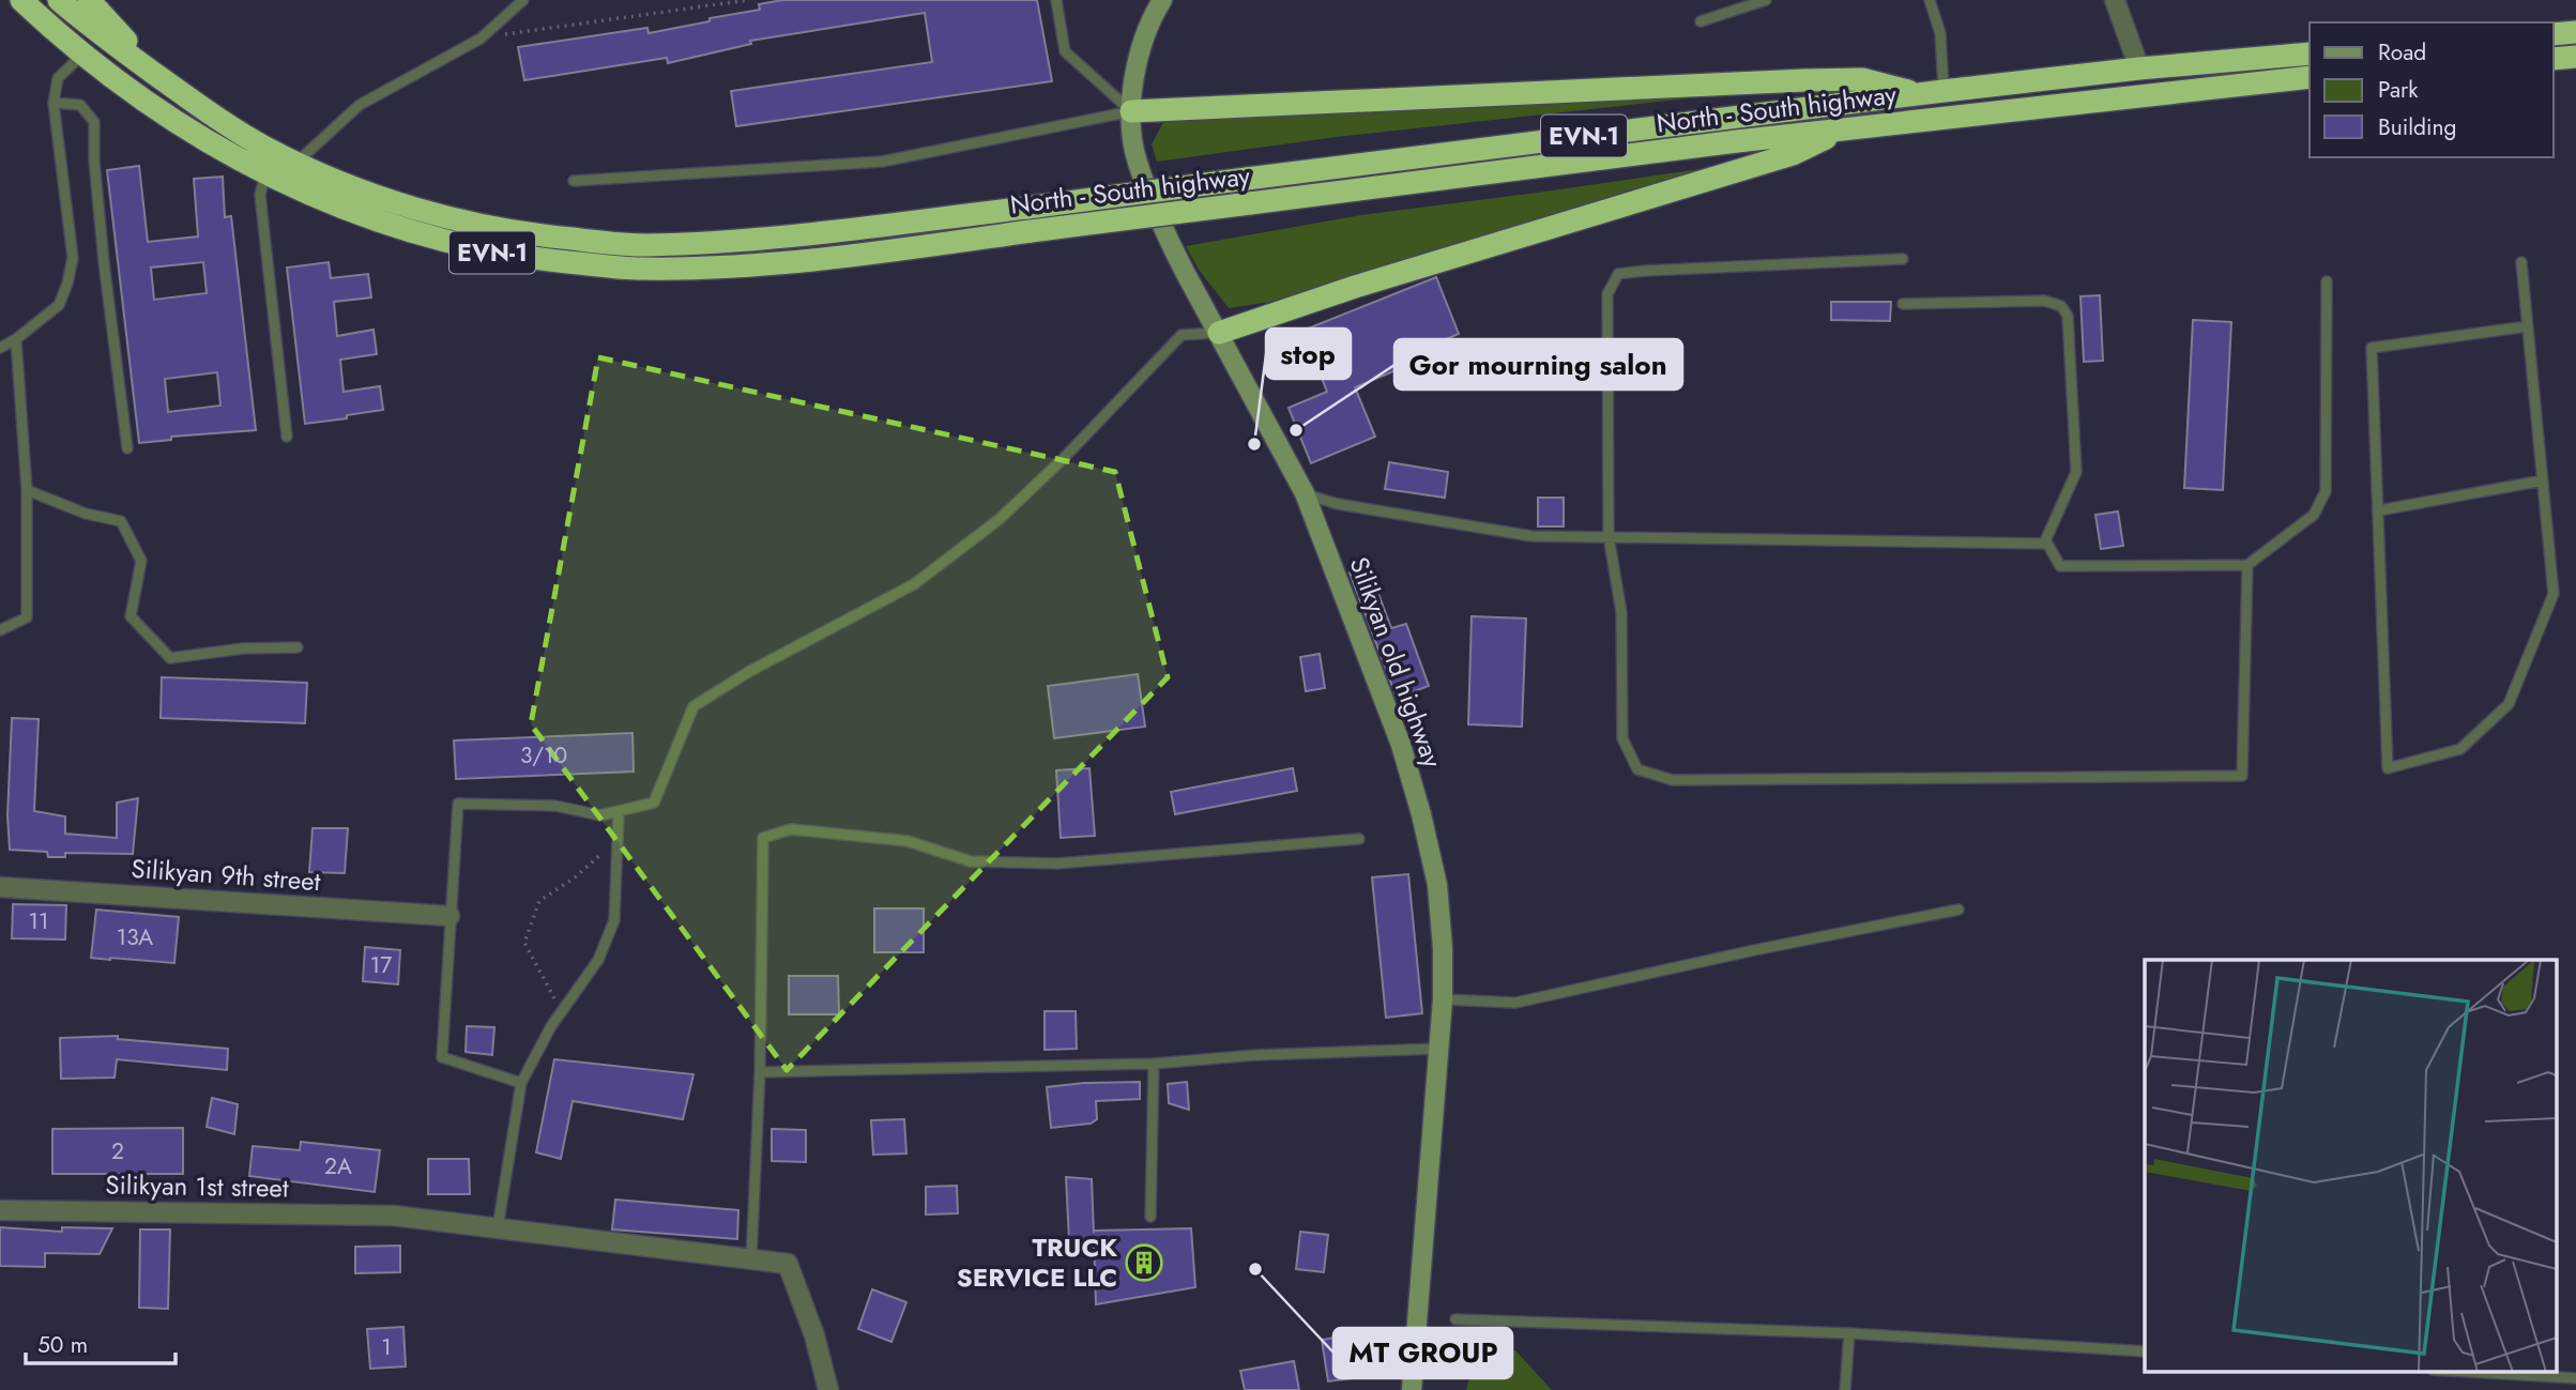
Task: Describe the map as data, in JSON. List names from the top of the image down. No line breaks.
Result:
{"streets":{"highway":["North - South highway","EVN-1"],"street":["Silikyan old highway","Silikyan 9th street","Silikyan 1st street"]},"places":{"other":["Gor mourning salon","stop","MT GROUP"],"building":["TRUCK SERVICE LLC"]},"house_numbers":["3/10","11","13А","17","2","2A","1"],"legend":["Road","Park","Building"],"scale_bar":"50 m"}
